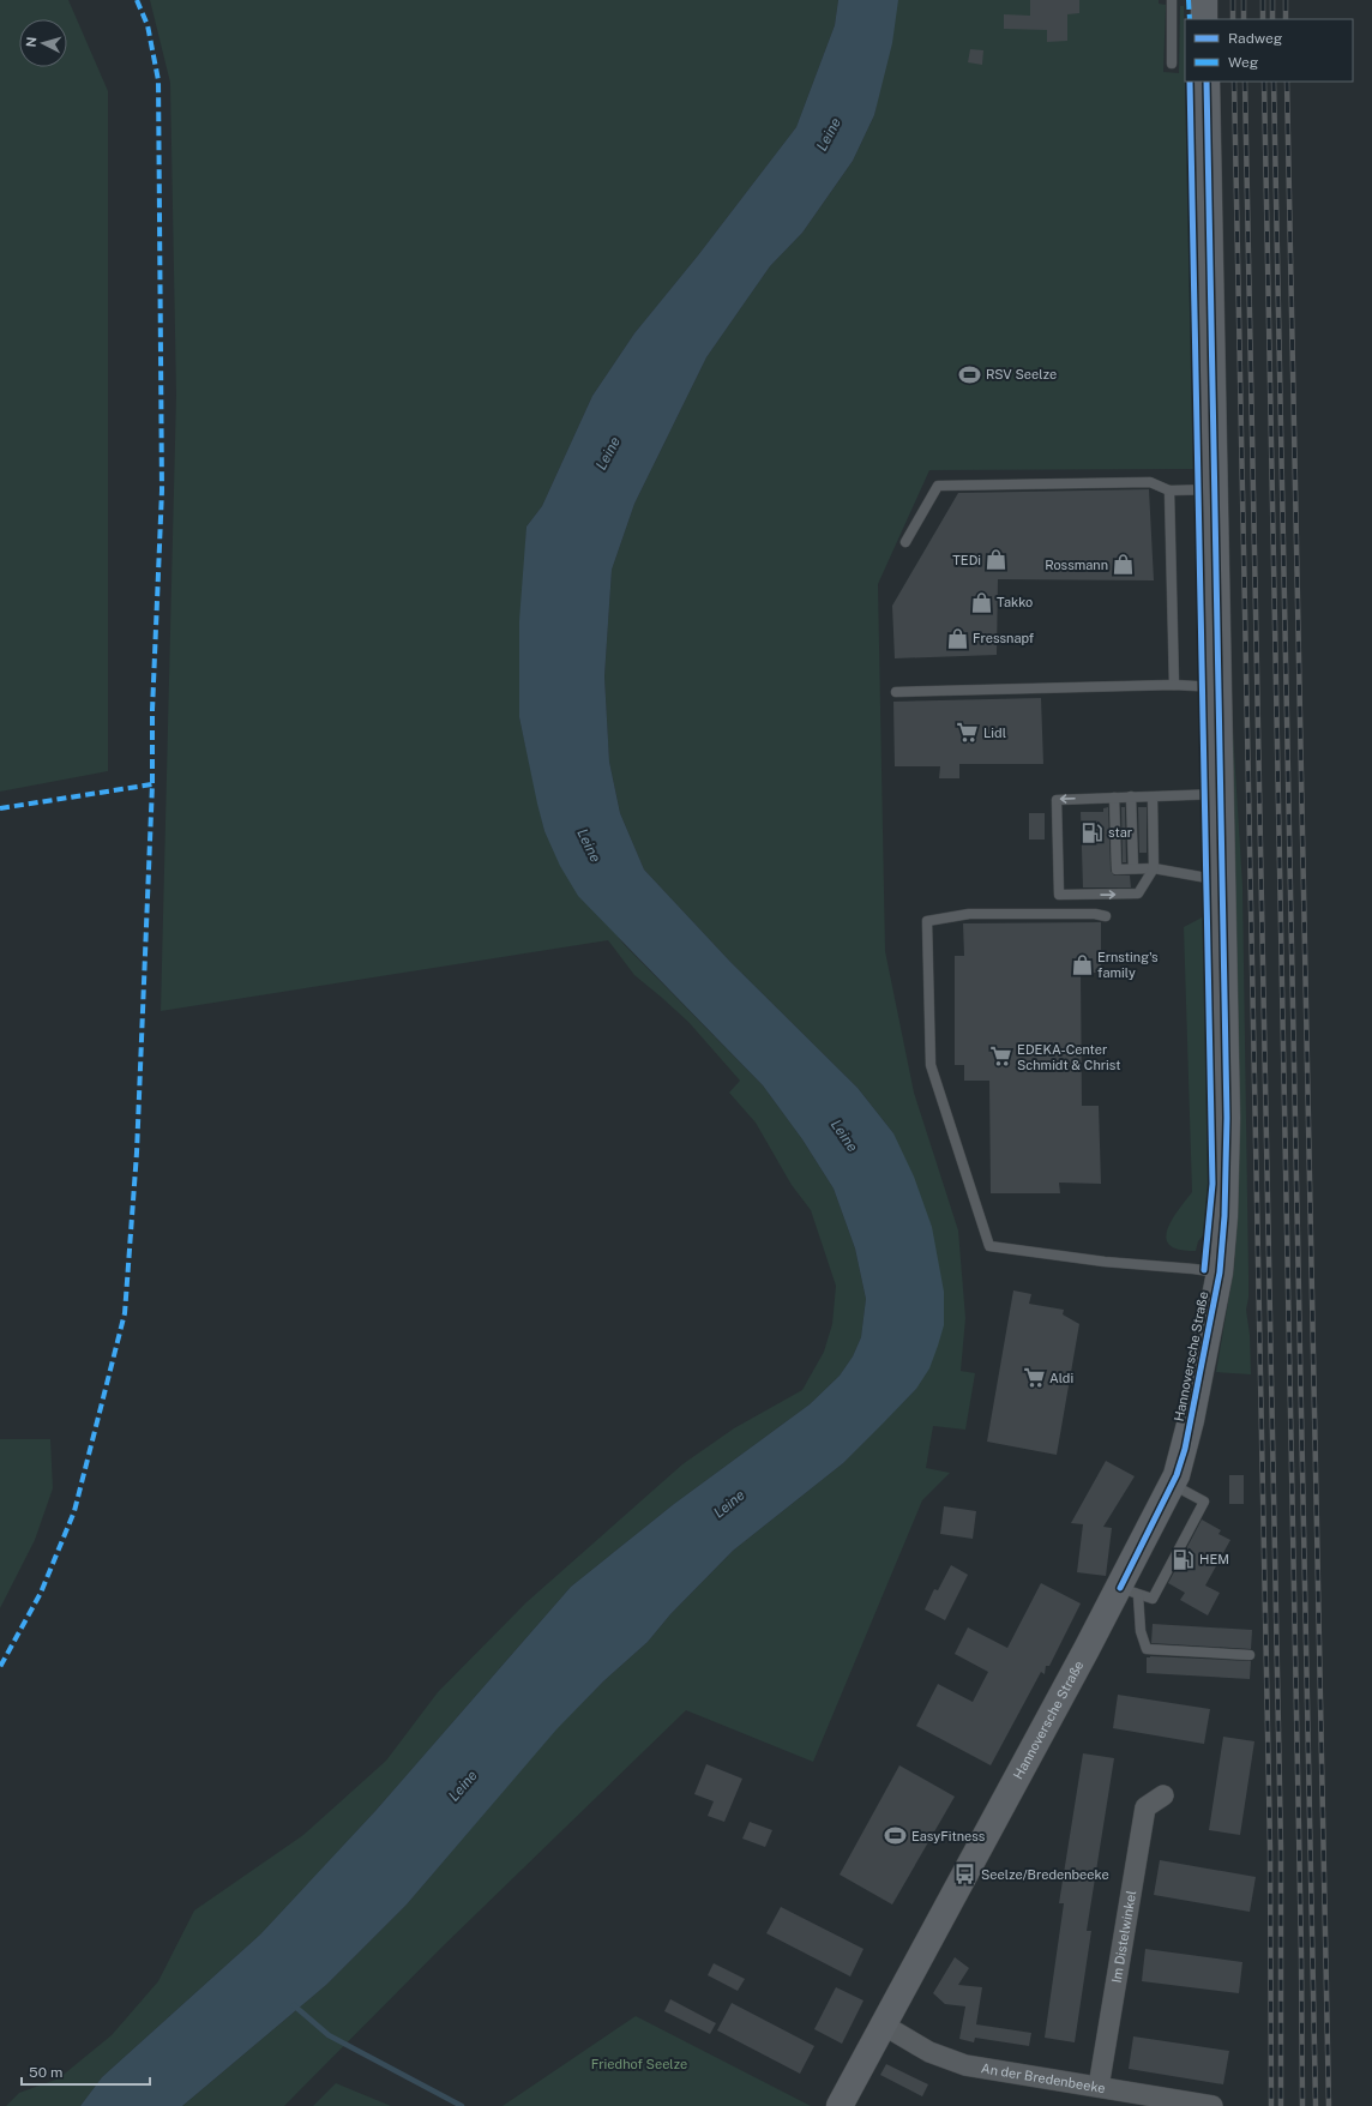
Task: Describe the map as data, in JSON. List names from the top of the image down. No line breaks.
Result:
{"streets":{"street":["Hannoversche Straße","Im Distelwinkel","An der Bredenbeeke"]},"crossings":[["Hannoversche Straße","An der Bredenbeeke"],["Im Distelwinkel","An der Bredenbeeke"]],"water":["Leine"],"parks":["Friedhof Seelze"],"places":{"sports":["RSV Seelze","EasyFitness"],"shop":["TEDi","Rossmann","Takko","Fressnapf","Ernsting's family"],"supermarket":["Lidl","EDEKA-Center Schmidt & Christ","Aldi"],"fuel station":["star","HEM"],"bus stop":["Seelze/Bredenbeeke"]},"legend":["Radweg","Weg"],"scale_bar":"50 m","north":"left"}
